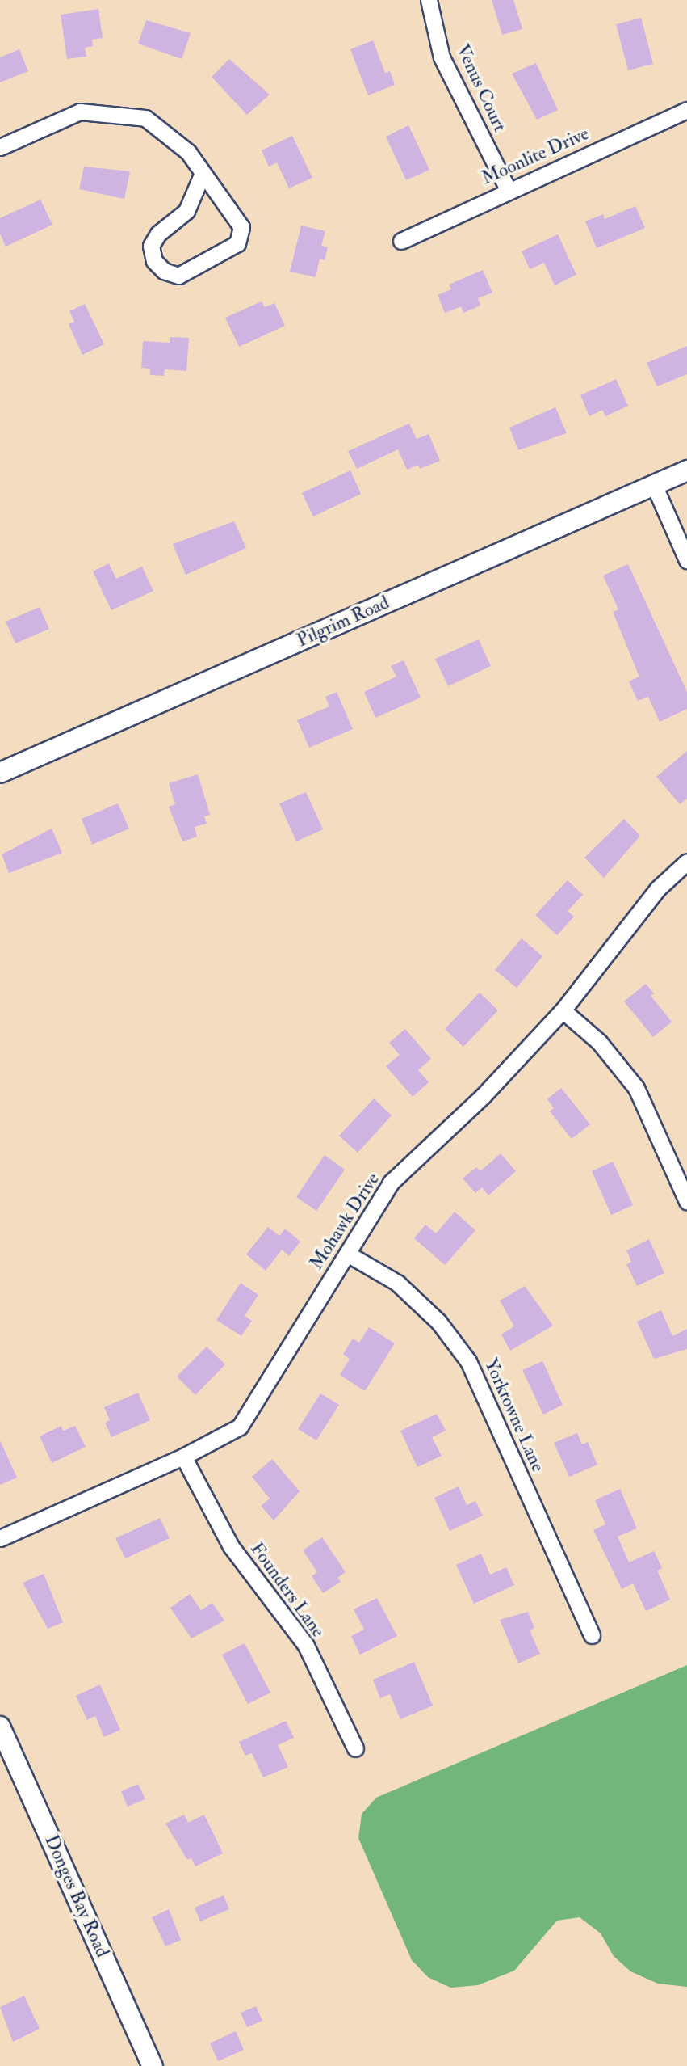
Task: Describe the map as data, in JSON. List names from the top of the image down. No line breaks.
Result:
{"streets":{"street":["Venus Court","Moonlite Drive","Pilgrim Road","Mohawk Drive","Yorktowne Lane","Founders Lane","Donges Bay Road"]},"crossings":[["Venus Court","Moonlite Drive"],["Mohawk Drive","Yorktowne Lane"],["Mohawk Drive","Founders Lane"]]}
